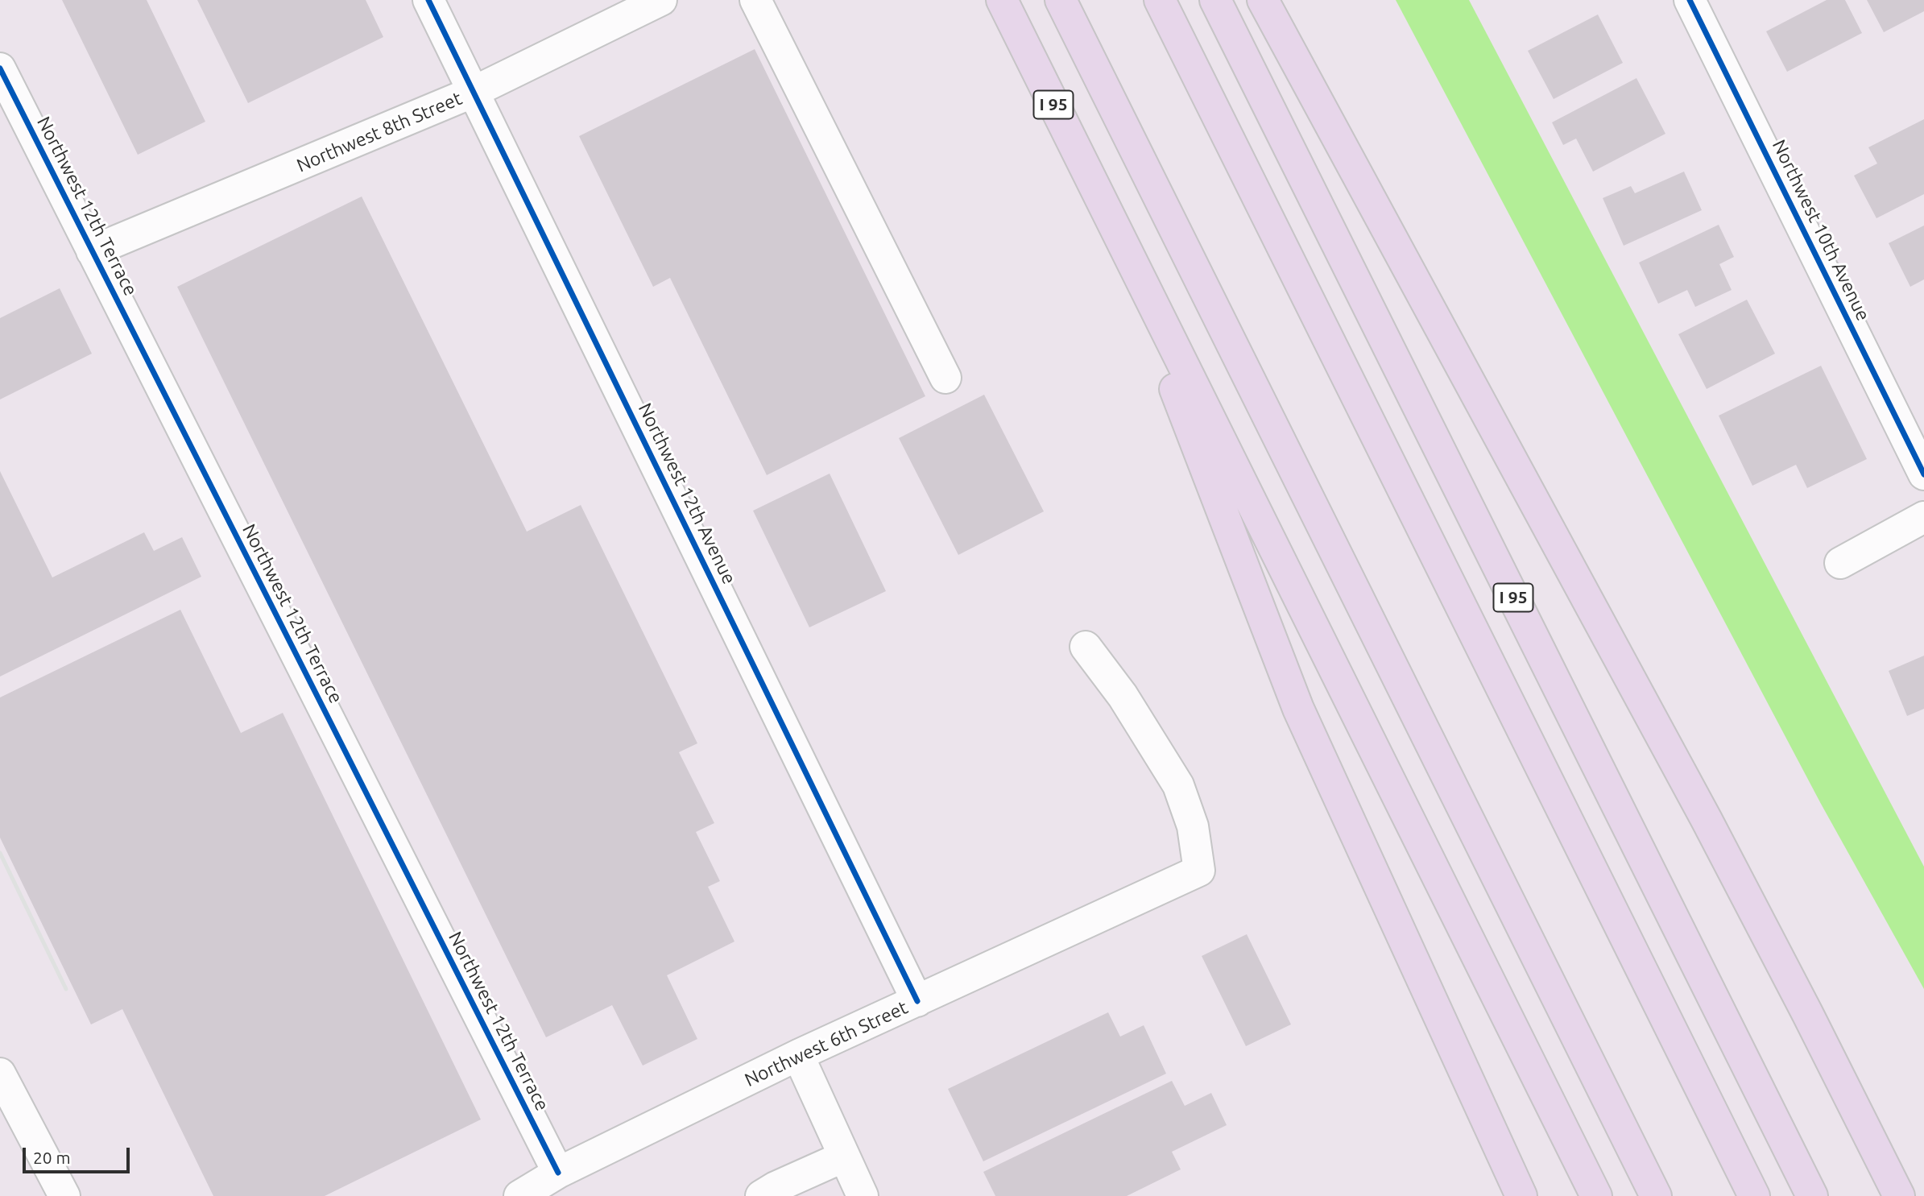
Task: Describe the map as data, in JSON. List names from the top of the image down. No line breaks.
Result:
{"streets":{"highway":["I 95"],"street":["Northwest 8th Street","Northwest 12th Terrace","Northwest 10th Avenue","Northwest 12th Avenue","Northwest 6th Street"]},"crossings":[["Northwest 8th Street","Northwest 12th Terrace"],["Northwest 8th Street","Northwest 12th Avenue"],["Northwest 12th Terrace","Northwest 6th Street"],["Northwest 12th Avenue","Northwest 6th Street"]],"scale_bar":"20 m"}
